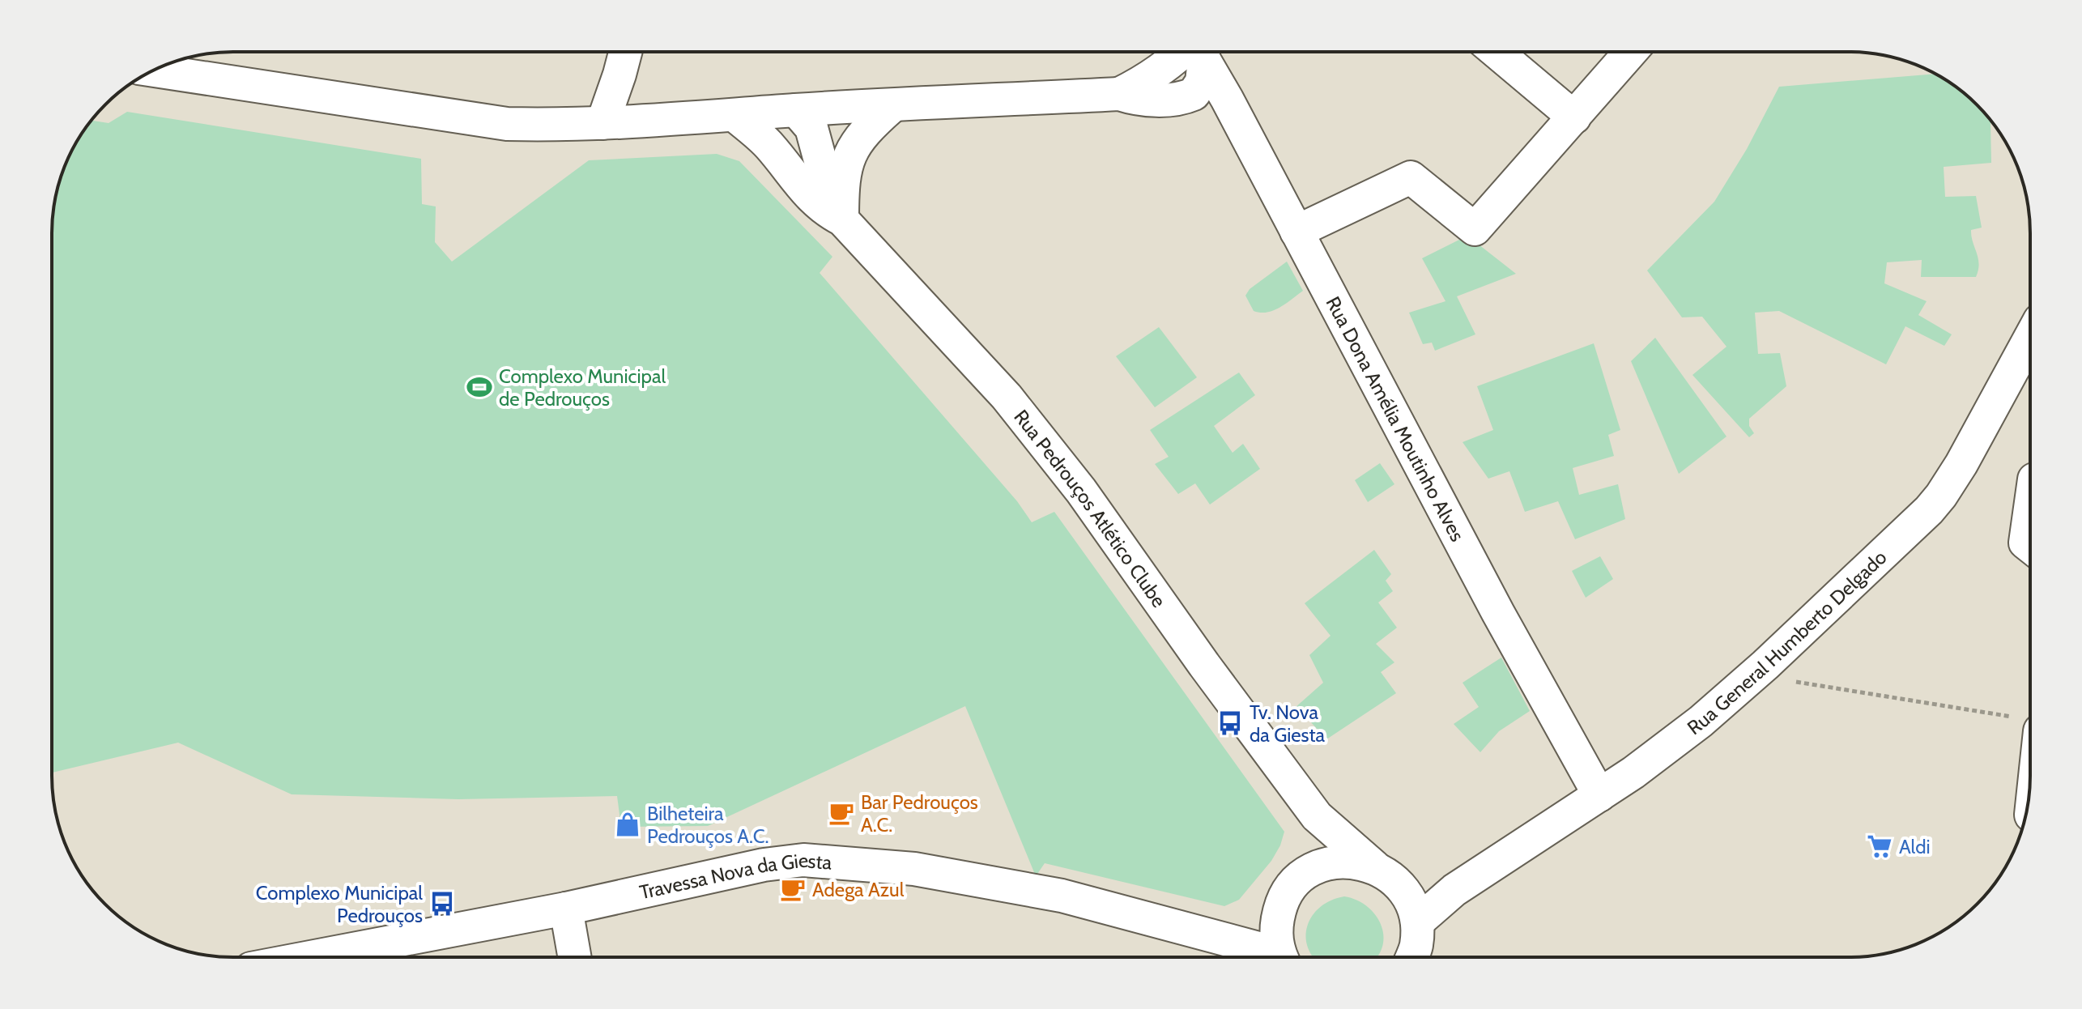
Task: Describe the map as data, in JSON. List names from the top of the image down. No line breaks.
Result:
{"streets":{"street":["Rua Dona Amélia Moutinho Alves","Rua Pedrouços Atlético Clube","Rua General Humberto Delgado","Travessa Nova da Giesta"]},"crossings":[["Rua Dona Amélia Moutinho Alves","Rua General Humberto Delgado"],["Rua Pedrouços Atlético Clube","Rua General Humberto Delgado"]],"places":{"sports":["Complexo Municipal de Pedrouços"],"bus stop":["Tv. Nova da Giesta","Complexo Municipal Pedrouços"],"cafe":["Bar Pedrouços A.C.","Adega Azul"],"shop":["Bilheteira Pedrouços A.C."],"supermarket":["Aldi"]}}
